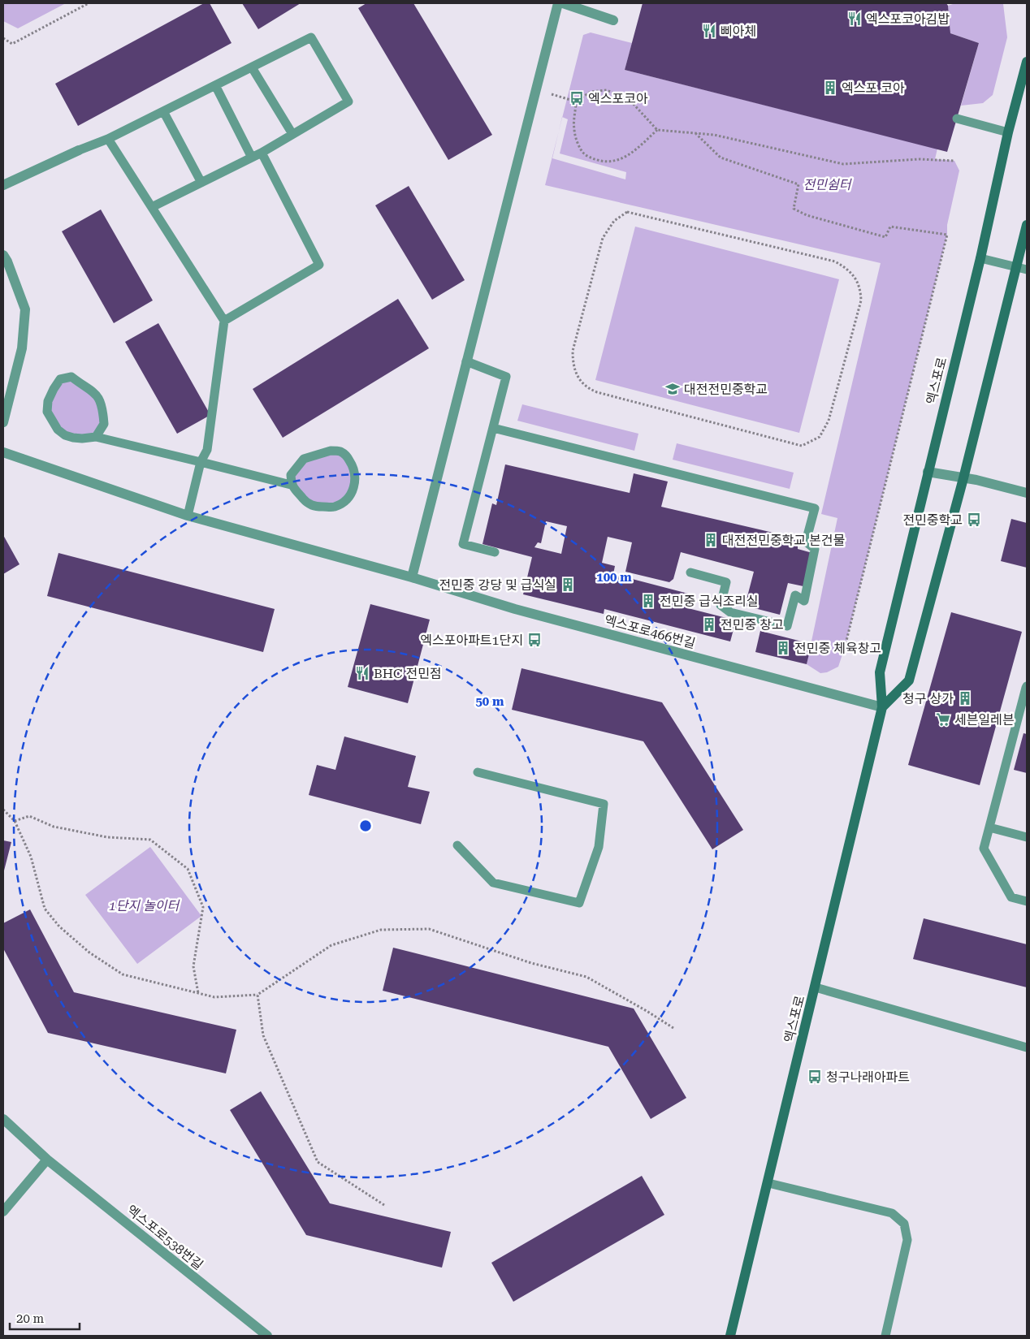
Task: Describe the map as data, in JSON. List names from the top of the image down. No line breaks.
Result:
{"streets":{"main road":["엑스포로"],"street":["엑스포로466번길","엑스포로538번길"]},"crossings":[["엑스포로","엑스포로466번길"]],"parks":["전민쉼터","1단지 놀이터"],"places":{"restaurant":["엑스포코아김밥","삐아체","BHC 전민점"],"building":["엑스포 코아","대전전민중학교 본건물","전민중 강당 및 급식실","전민중 급식조리실","전민중 창고","전민중 체육창고","청구 상가"],"bus stop":["엑스포코아","전민중학교","엑스포아파트1단지","청구나래아파트"],"school or university":["대전전민중학교"],"supermarket":["세븐일레븐"]},"scale_bar":"20 m","rings":["100 m","50 m"]}
